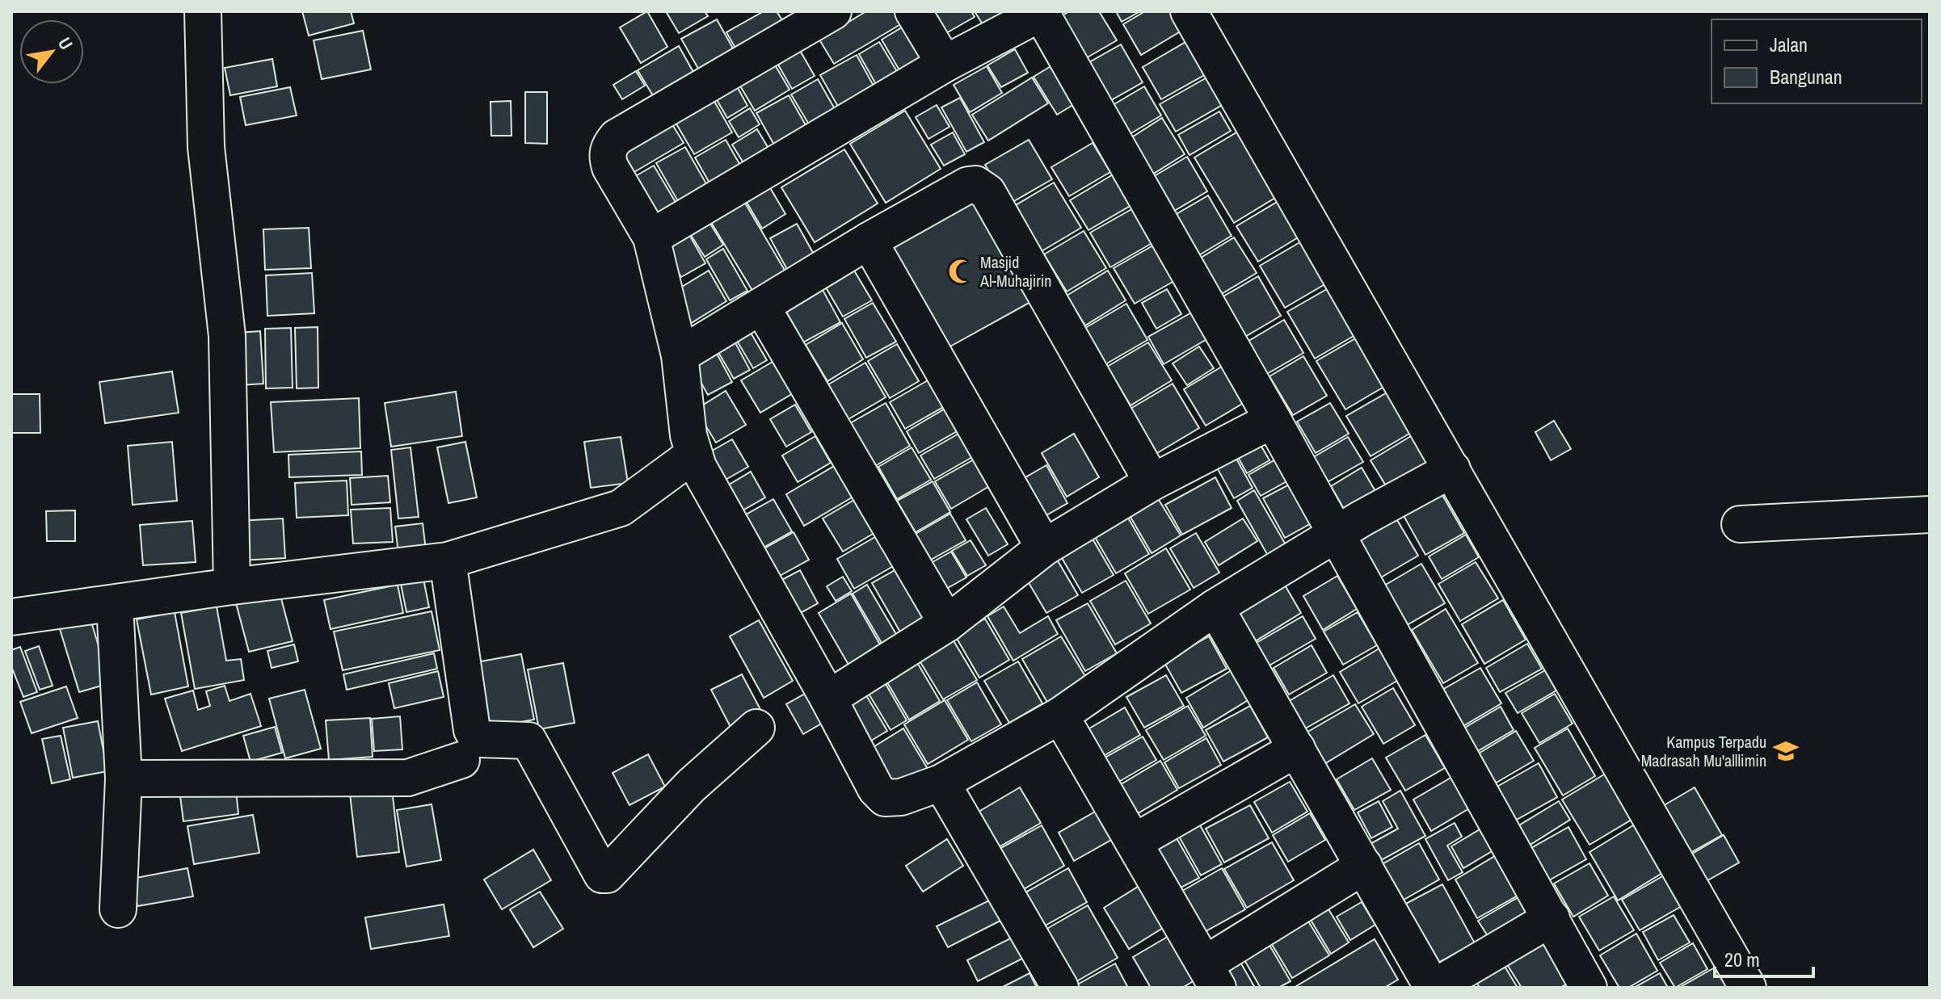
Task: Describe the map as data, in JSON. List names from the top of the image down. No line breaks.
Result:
{"places":{"mosque":["Masjid Al-Muhajirin"],"school or university":["Kampus Terpadu Madrasah Mu'alllimin"]},"legend":["Jalan","Bangunan"],"scale_bar":"20 m","north":"top right"}
